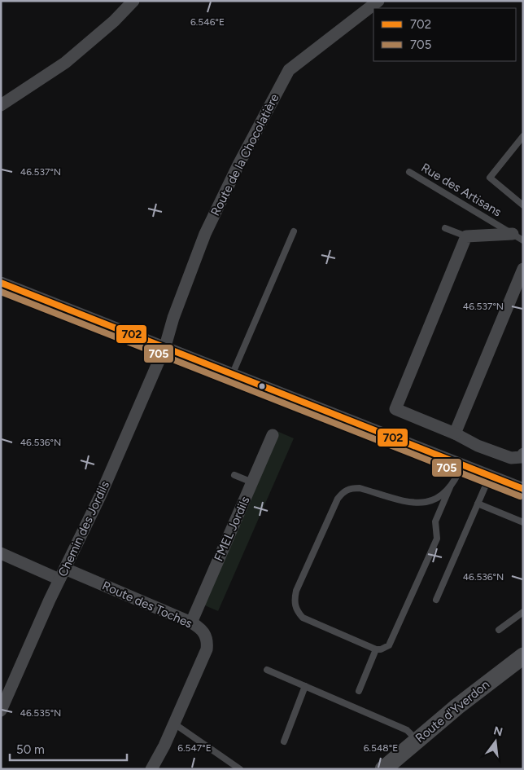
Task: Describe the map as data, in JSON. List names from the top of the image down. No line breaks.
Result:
{"streets":{"main road":["Route d'Yverdon"],"street":["Route de la Chocolatière","Chemin des Jordils","FMEL Jordils","Route des Toches"],"lane":["Rue des Artisans"]},"crossings":[["Route de la Chocolatière","Chemin des Jordils"],["Chemin des Jordils","Route des Toches"],["FMEL Jordils","Route des Toches"]],"lines":["transit line 702","transit line 705"],"legend":["702","705"],"scale_bar":"50 m","north":"top","coordinates":["6.546°E","46.537°N","46.536°N","46.535°N","6.547°E","6.548°E"]}
